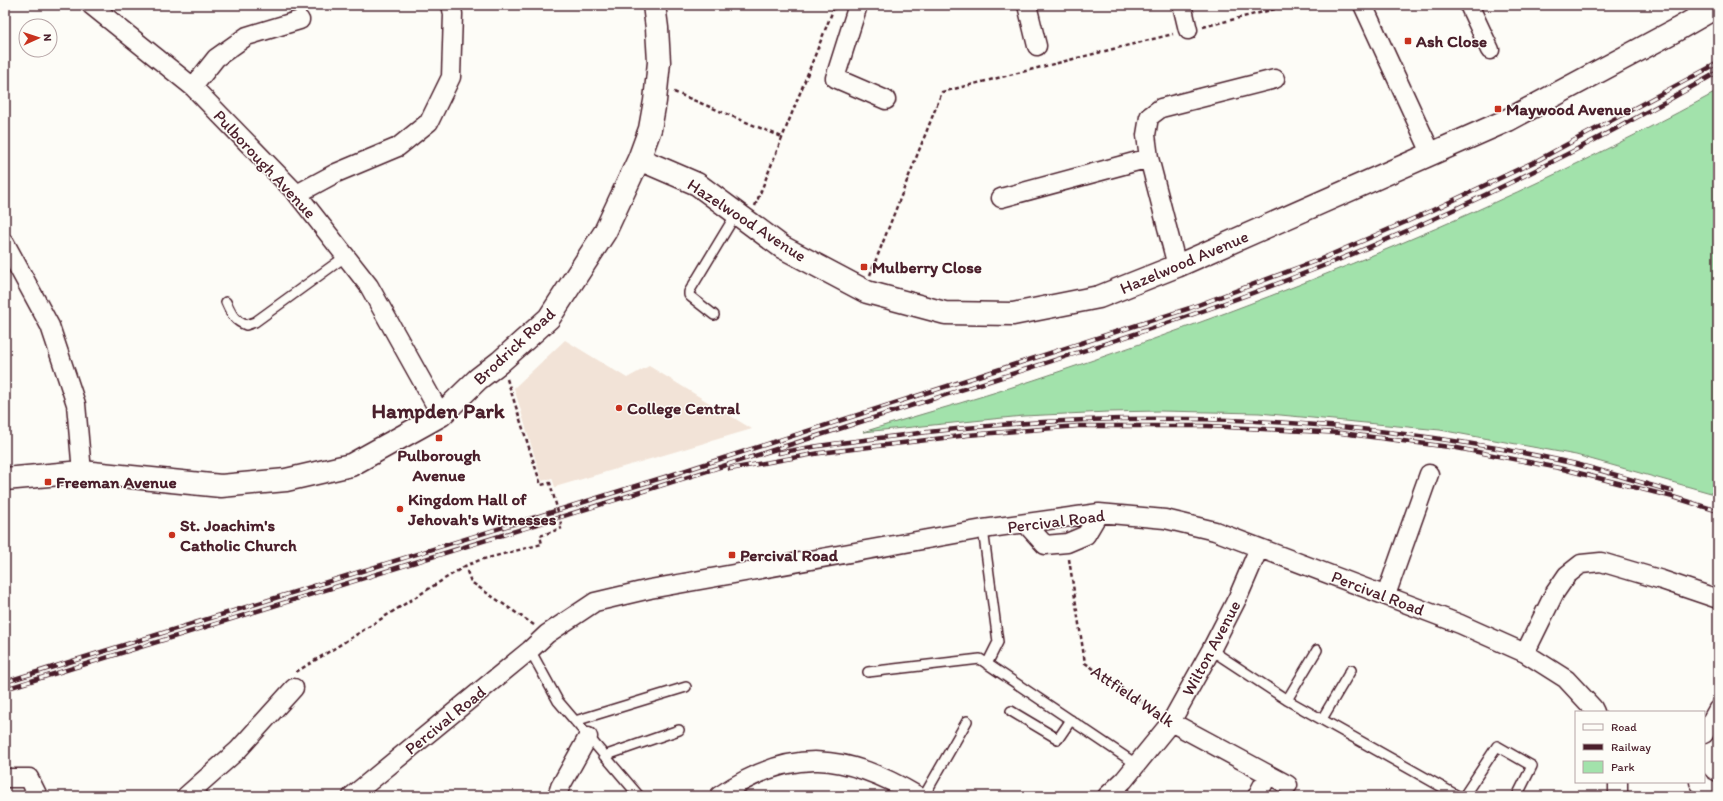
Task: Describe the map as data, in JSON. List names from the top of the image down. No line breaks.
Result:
{"streets":{"street":["Pulborough Avenue","Hazelwood Avenue","Brodrick Road","Percival Road","Wilton Avenue","Attfield Walk"]},"crossings":[["Pulborough Avenue","Brodrick Road"],["Hazelwood Avenue","Brodrick Road"],["Percival Road","Wilton Avenue"],["Wilton Avenue","Attfield Walk"]],"districts":["Hampden Park"],"places":{"transit":["Ash Close","Maywood Avenue","Mulberry Close","Pulborough Avenue","Freeman Avenue","Percival Road"],"other":["College Central","Kingdom Hall of Jehovah's Witnesses","St. Joachim's Catholic Church"]},"legend":["Road","Railway","Park"],"north":"right"}
